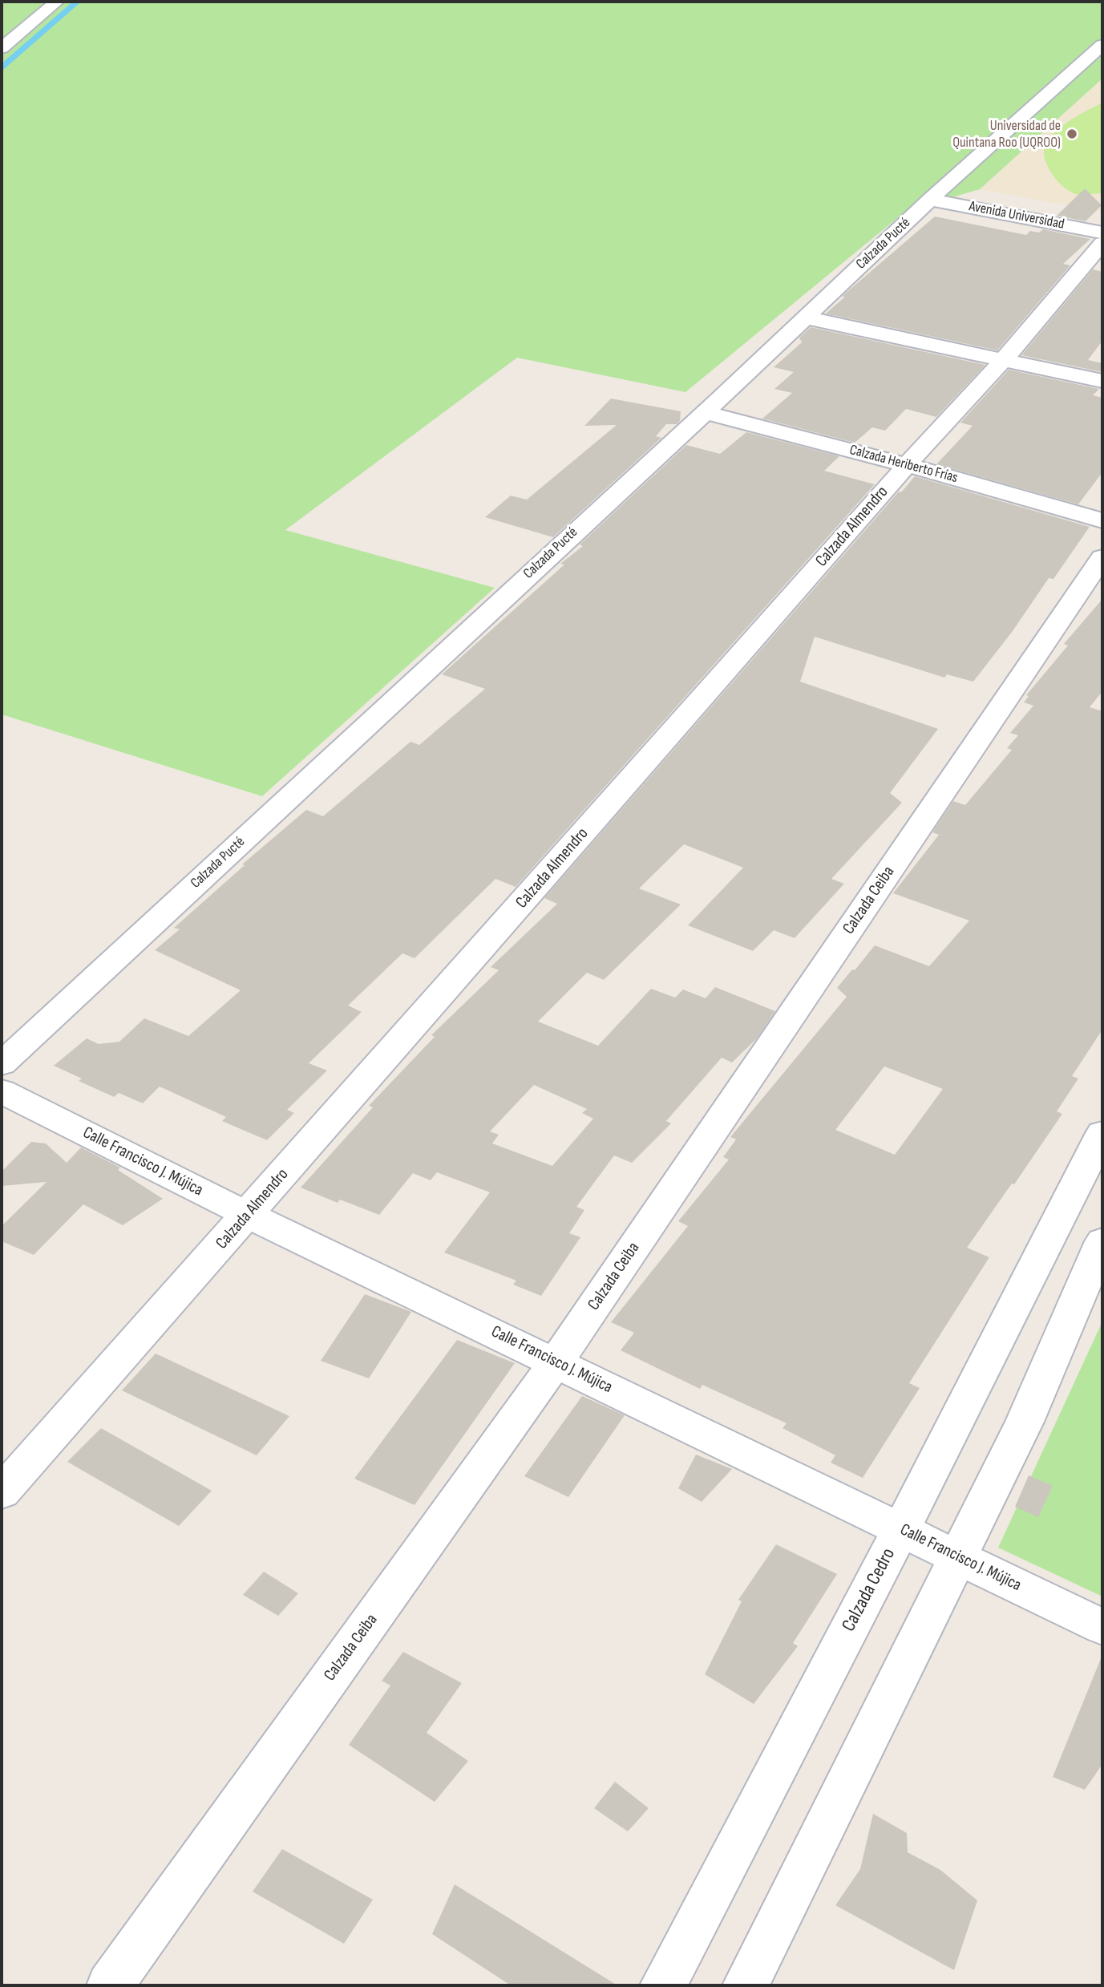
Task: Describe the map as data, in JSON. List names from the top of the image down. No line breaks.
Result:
{"streets":{"street":["Avenida Universidad","Calzada Pucté","Calzada Heriberto Frías","Calzada Almendro","Calzada Ceiba","Calle Francisco J. Mújica","Calzada Cedro"]},"crossings":[["Avenida Universidad","Calzada Pucté"],["Calzada Pucté","Calzada Heriberto Frías"],["Calzada Heriberto Frías","Calzada Almendro"],["Calzada Almendro","Calle Francisco J. Mújica"],["Calzada Ceiba","Calle Francisco J. Mújica"],["Calle Francisco J. Mújica","Calzada Cedro"]],"places":["Universidad de Quintana Roo (UQROO)"]}
